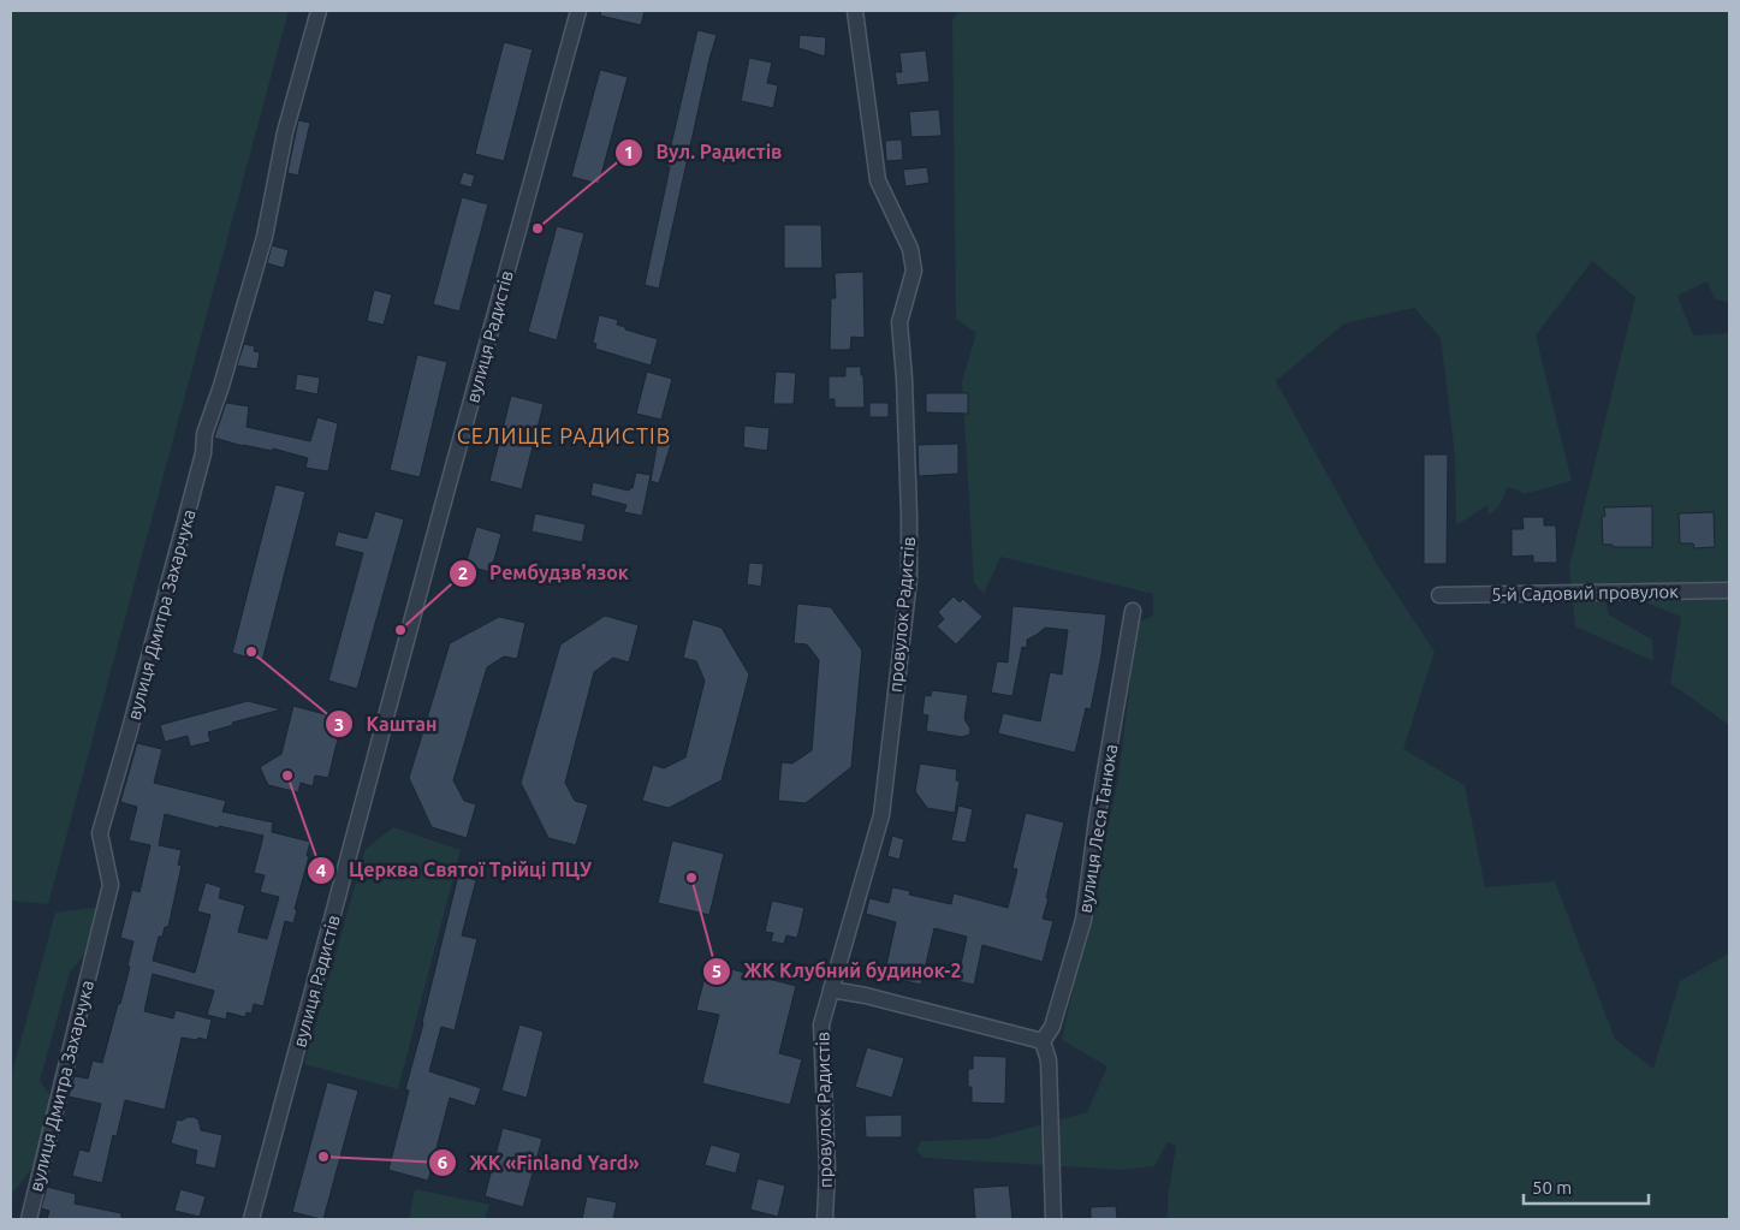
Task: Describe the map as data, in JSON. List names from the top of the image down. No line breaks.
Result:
{"streets":{"street":["вулиця Радистів","5-й Садовий провулок","вулиця Дмитра Захарчука","провулок Радистів","вулиця Леся Танюка"]},"districts":["СЕЛИЩЕ РАДИСТІВ"],"places":["Вул. Радистів","Рембудзв'язок","Каштан","Церква Святої Трійці ПЦУ","ЖК Клубний будинок-2","ЖК «Finland Yard»"],"scale_bar":"50 m"}
